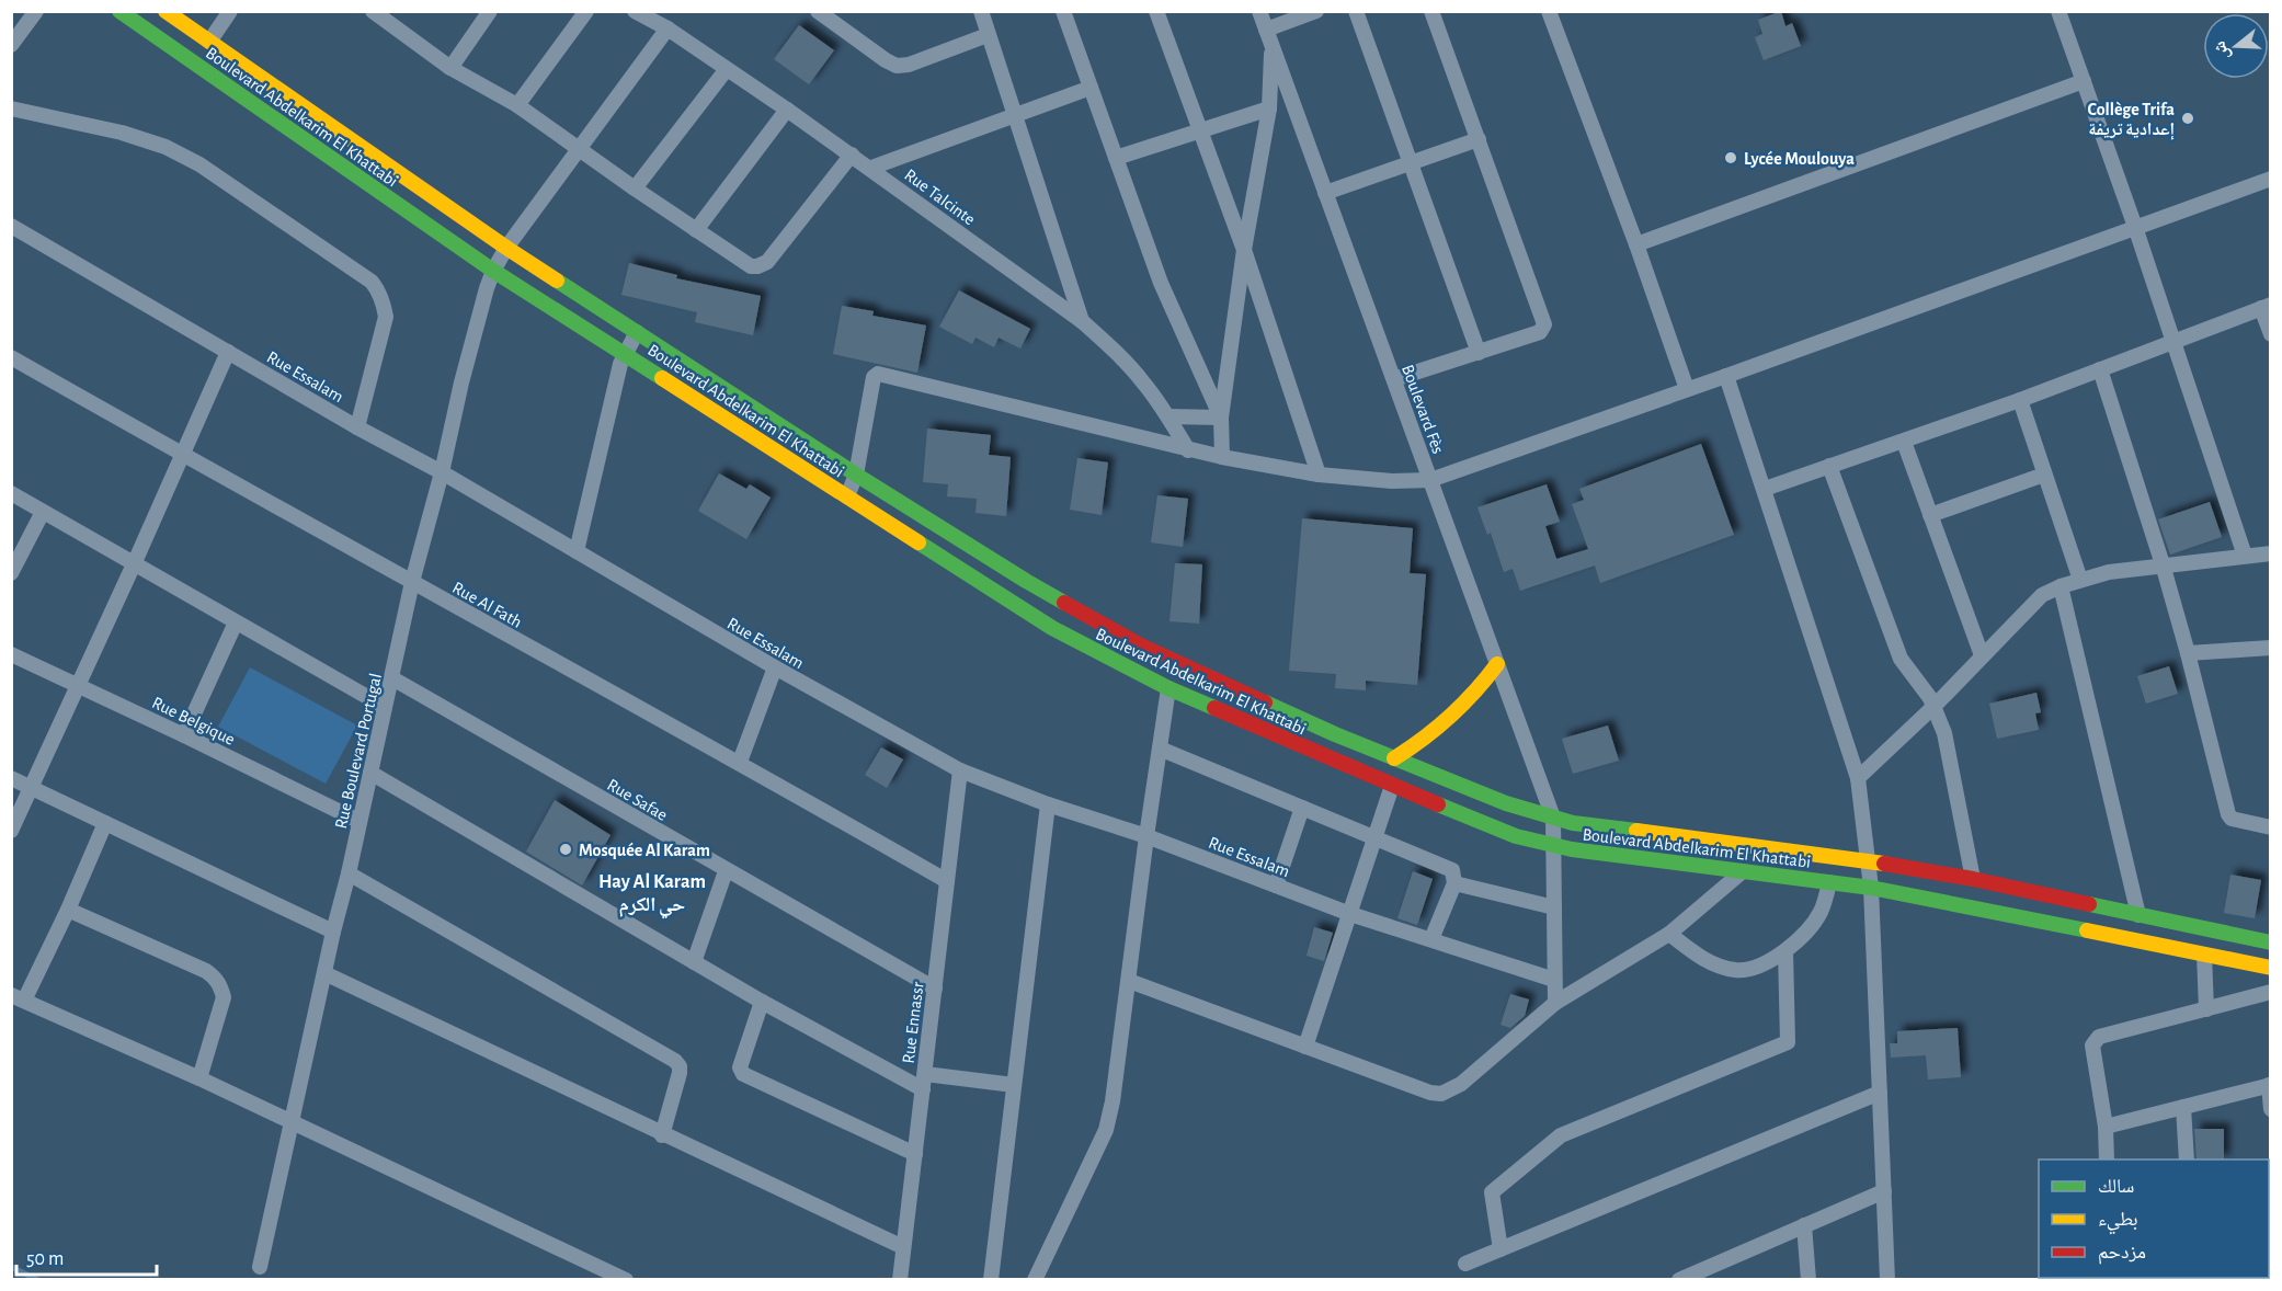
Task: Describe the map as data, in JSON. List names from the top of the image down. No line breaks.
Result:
{"streets":{"street":["Boulevard Abdelkarim El Khattabi","Rue Talcinte","Rue Essalam","Boulevard Fès","Rue Al Fath","Rue Belgique","Rue Boulevard Portugal","Rue Safae","Rue Ennassr"]},"crossings":[["Boulevard Abdelkarim El Khattabi","Boulevard Fès"],["Boulevard Abdelkarim El Khattabi","Rue Boulevard Portugal"],["Rue Talcinte","Rue Boulevard Portugal"],["Rue Essalam","Boulevard Fès"],["Rue Essalam","Rue Boulevard Portugal"],["Rue Essalam","Rue Ennassr"],["Rue Al Fath","Rue Boulevard Portugal"],["Rue Al Fath","Rue Ennassr"],["Rue Belgique","Rue Boulevard Portugal"],["Rue Boulevard Portugal","Rue Safae"],["Rue Safae","Rue Ennassr"]],"districts":["Hay Al Karam حي الكرم"],"places":["Collège Trifa إعدادية تريفة","Lycée Moulouya","Mosquée Al Karam"],"legend":["سالك","بطيء","مزدحم"],"scale_bar":"50 m","north":"left"}
